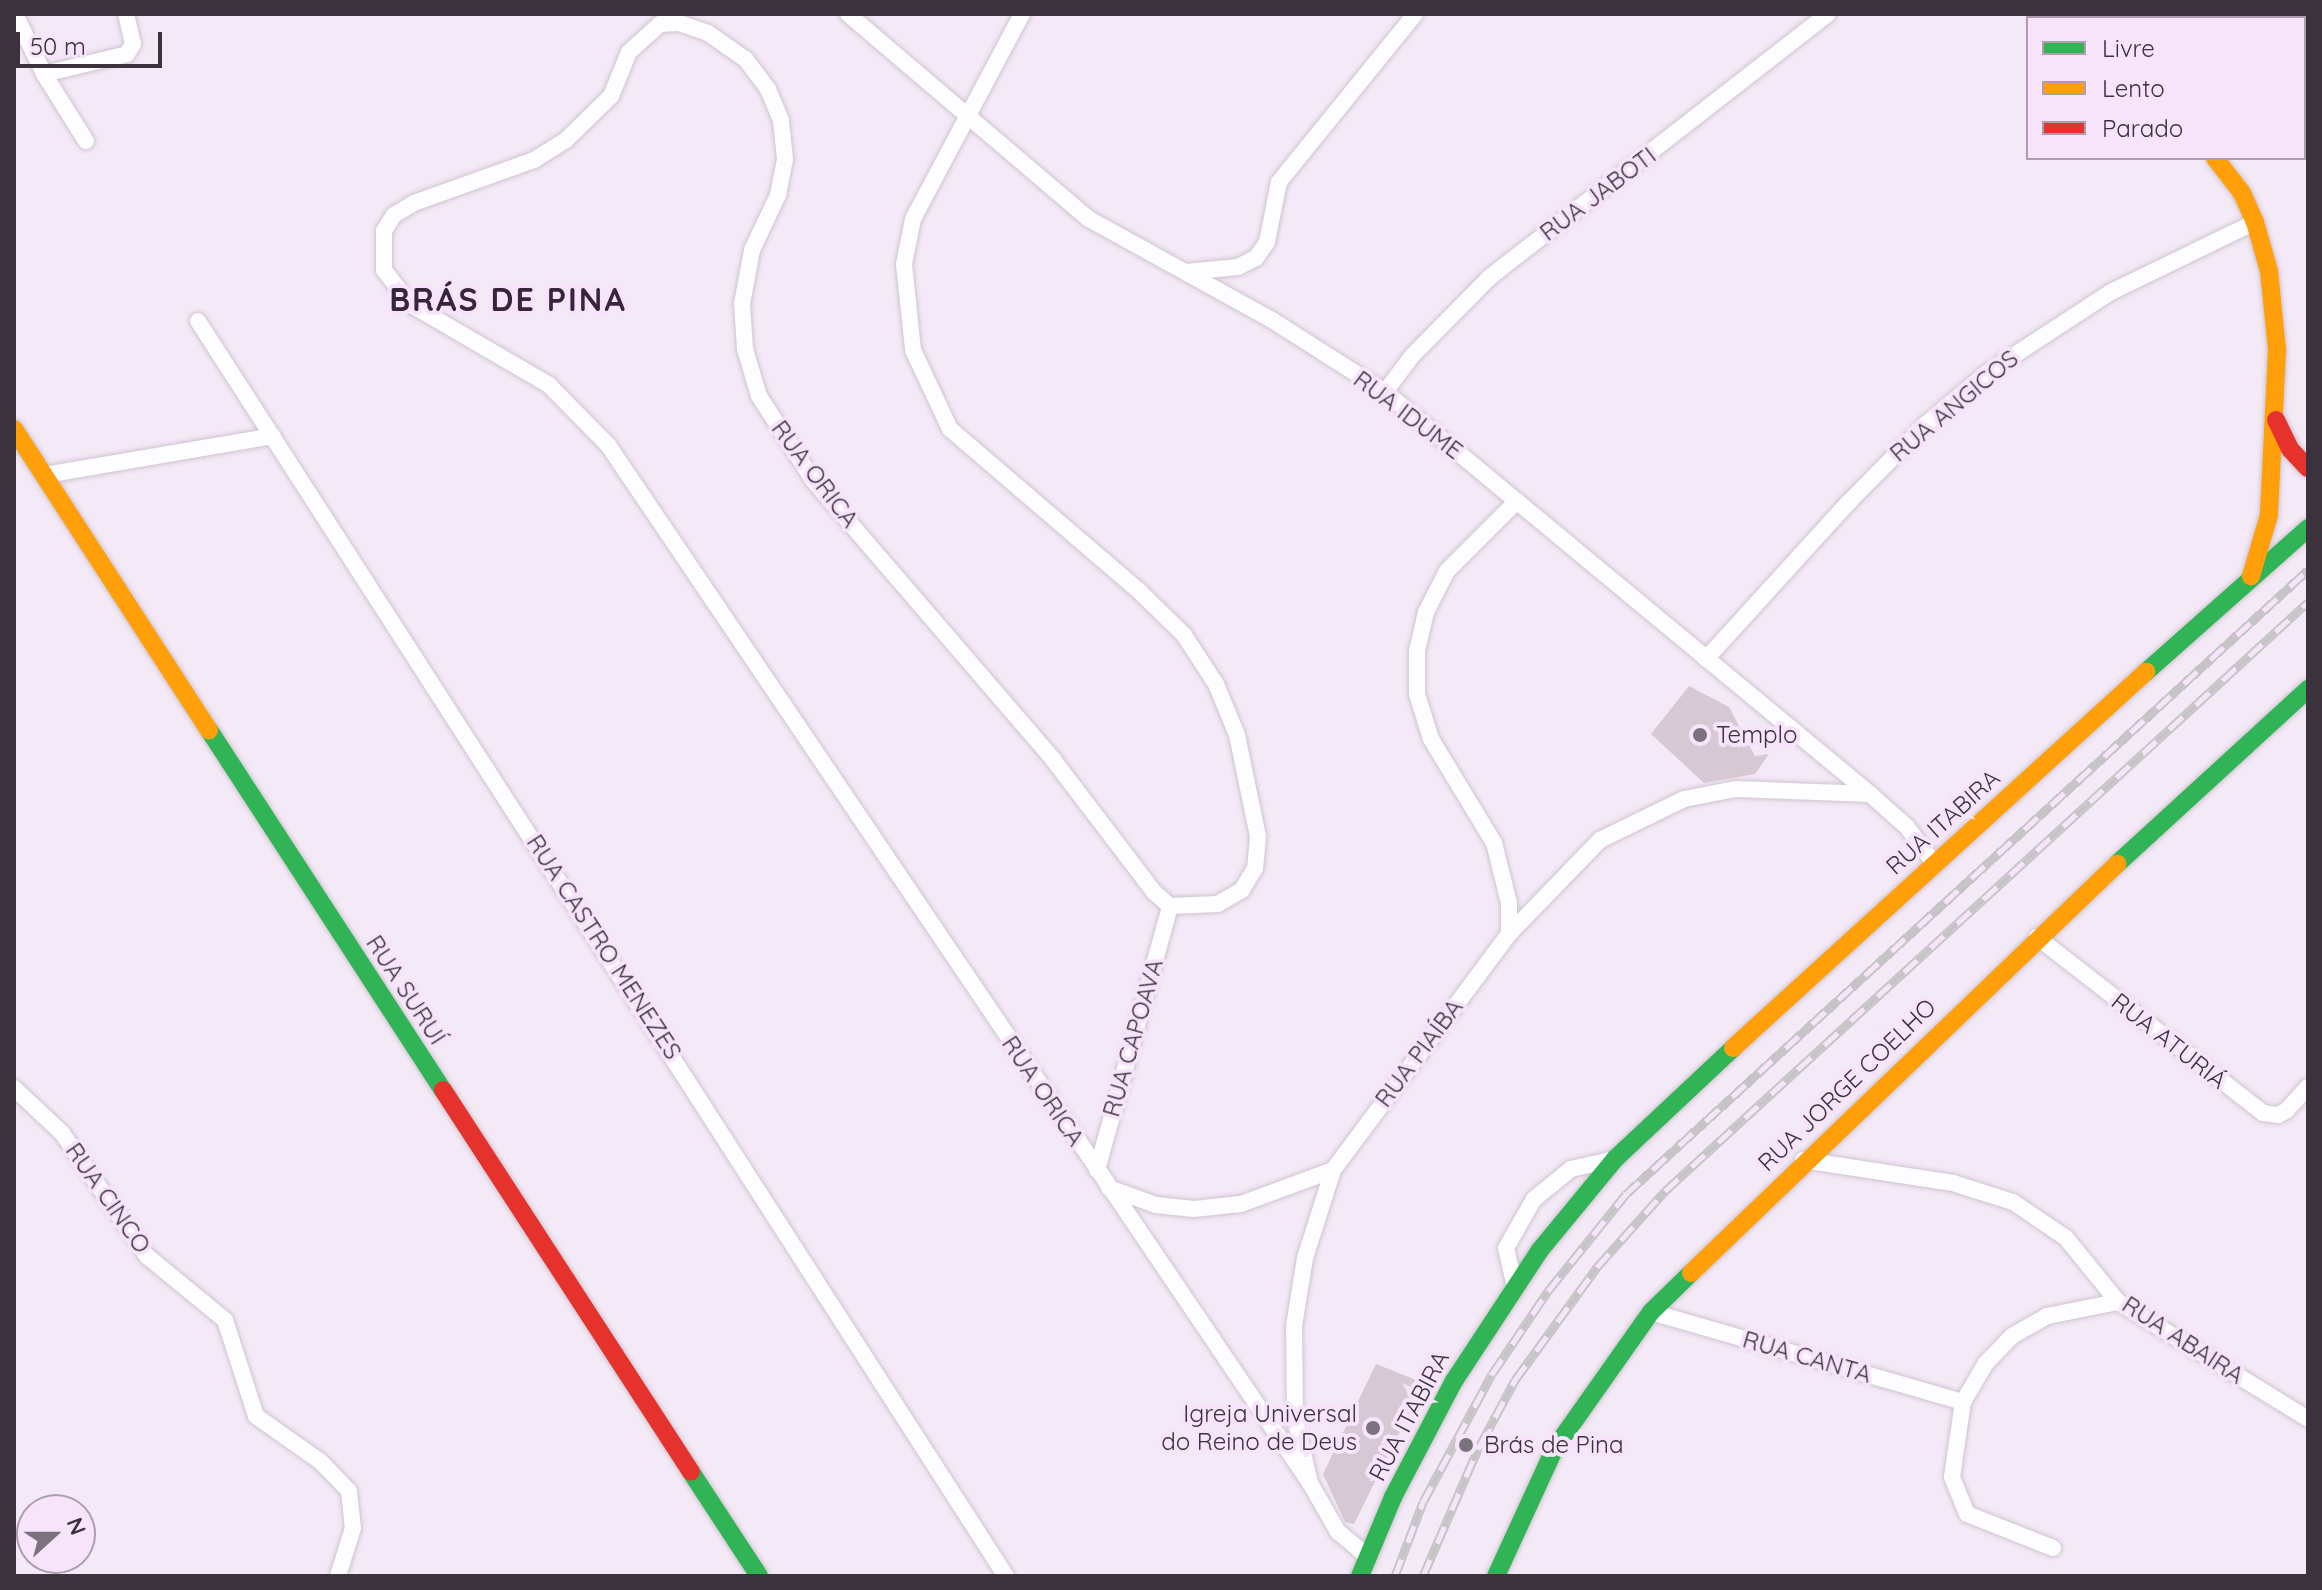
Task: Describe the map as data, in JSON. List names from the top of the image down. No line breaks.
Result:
{"streets":{"street":["RUA JABOTI","RUA ANGICOS","RUA IDUME","RUA ORICA","RUA ITABIRA","RUA CASTRO MENEZES","RUA SURUÍ","RUA CAPOAVA","RUA ATURIÁ","RUA PIAÍBA","RUA JORGE COELHO","RUA CINCO","RUA ABAIRA","RUA CANTA"]},"crossings":[["RUA JABOTI","RUA IDUME"],["RUA ANGICOS","RUA IDUME"],["RUA IDUME","RUA ITABIRA"],["RUA IDUME","RUA PIAÍBA"],["RUA ORICA","RUA CAPOAVA"],["RUA ORICA","RUA PIAÍBA"],["RUA ITABIRA","RUA PIAÍBA"],["RUA ATURIÁ","RUA JORGE COELHO"],["RUA JORGE COELHO","RUA ABAIRA"],["RUA JORGE COELHO","RUA CANTA"]],"districts":["BRÁS DE PINA"],"places":["Templo","Igreja Universal do Reino de Deus","Brás de Pina"],"legend":["Livre","Lento","Parado"],"scale_bar":"50 m","north":"right"}
